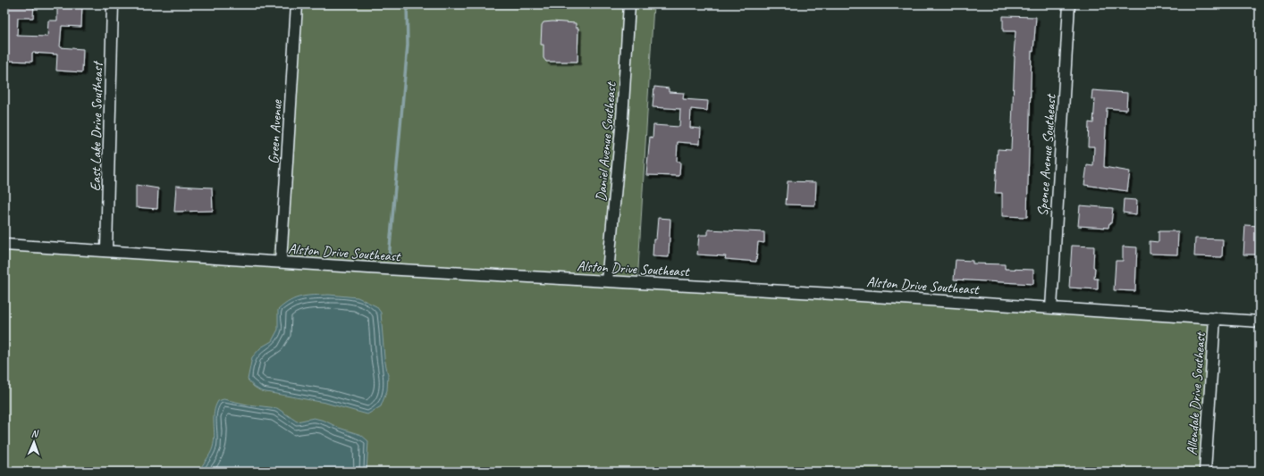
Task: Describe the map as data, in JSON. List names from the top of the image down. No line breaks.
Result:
{"streets":{"street":["East Lake Drive Southeast","Green Avenue","Daniel Avenue Southeast","Spence Avenue Southeast","Alston Drive Southeast","Allendale Drive Southeast"]},"crossings":[["East Lake Drive Southeast","Alston Drive Southeast"],["Green Avenue","Alston Drive Southeast"],["Daniel Avenue Southeast","Alston Drive Southeast"],["Spence Avenue Southeast","Alston Drive Southeast"],["Alston Drive Southeast","Allendale Drive Southeast"]],"north":"top"}
